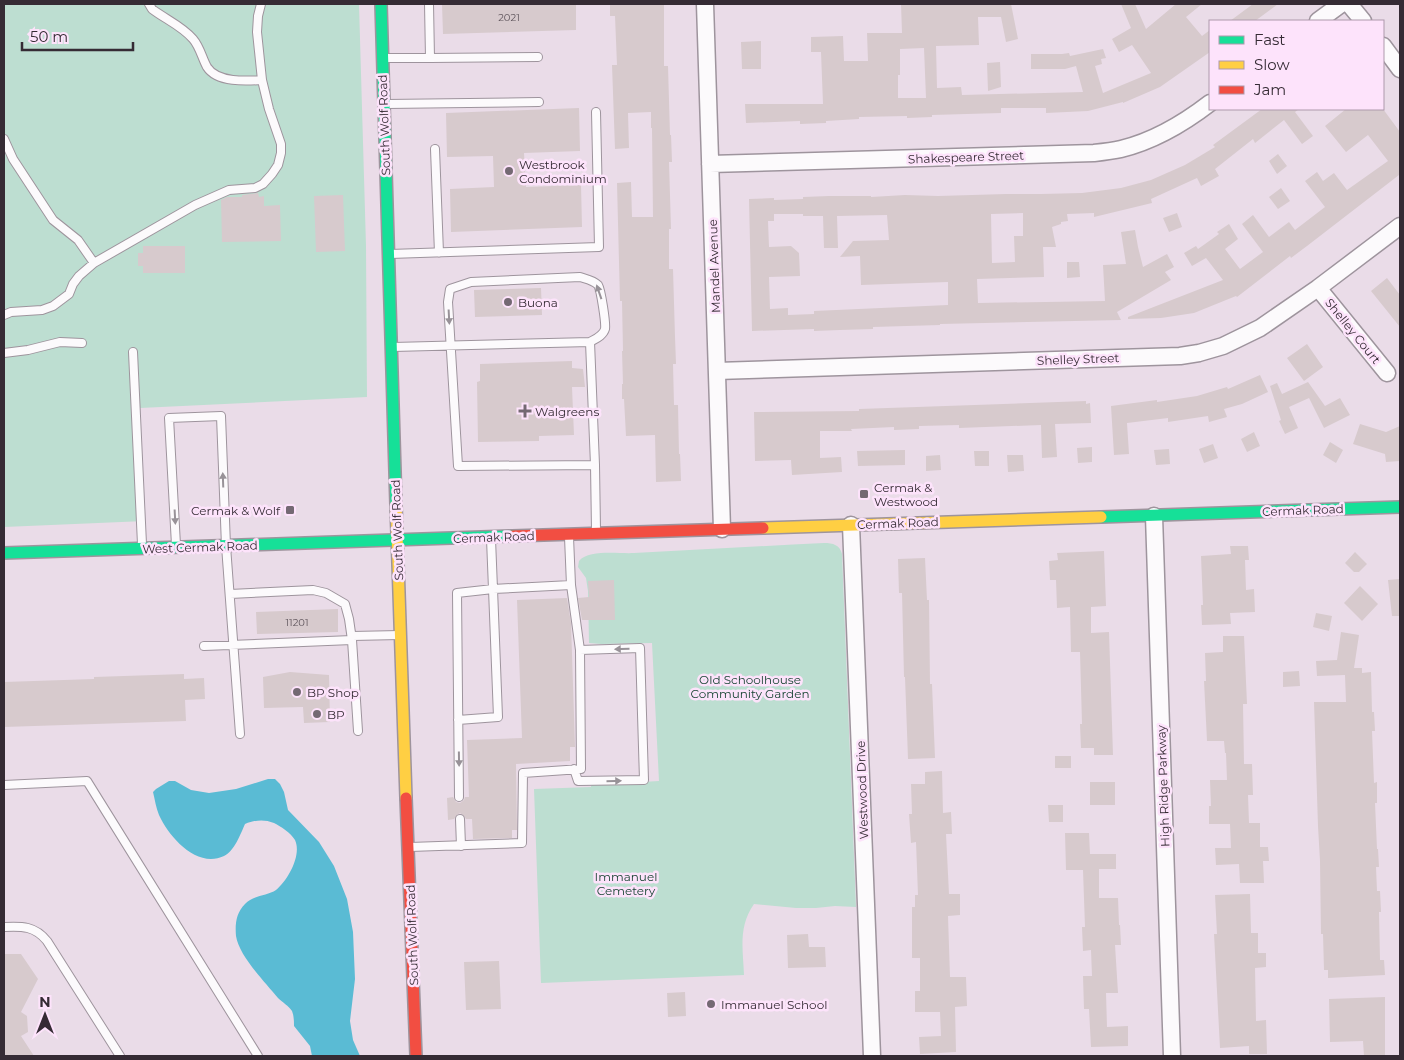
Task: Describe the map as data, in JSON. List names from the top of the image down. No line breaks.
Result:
{"streets":{"main road":["South Wolf Road","Cermak Road","West Cermak Road"],"street":["Shakespeare Street","Mandel Avenue","Shelley Court","Shelley Street","High Ridge Parkway","Westwood Drive"]},"crossings":[["South Wolf Road","Cermak Road"],["South Wolf Road","West Cermak Road"],["Shakespeare Street","Mandel Avenue"],["Mandel Avenue","Shelley Street"],["Mandel Avenue","Cermak Road"],["Shelley Court","Shelley Street"],["Cermak Road","West Cermak Road"],["Cermak Road","High Ridge Parkway"],["Cermak Road","Westwood Drive"]],"parks":["Old Schoolhouse Community Garden","Immanuel Cemetery"],"places":{"other":["Westbrook Condominium","Buona","BP Shop","BP","Immanuel School"],"health":["Walgreens"],"transit":["Cermak & Westwood","Cermak & Wolf"]},"house_numbers":["2021","11201"],"legend":["Fast","Slow","Jam"],"scale_bar":"50 m","north":"top"}
